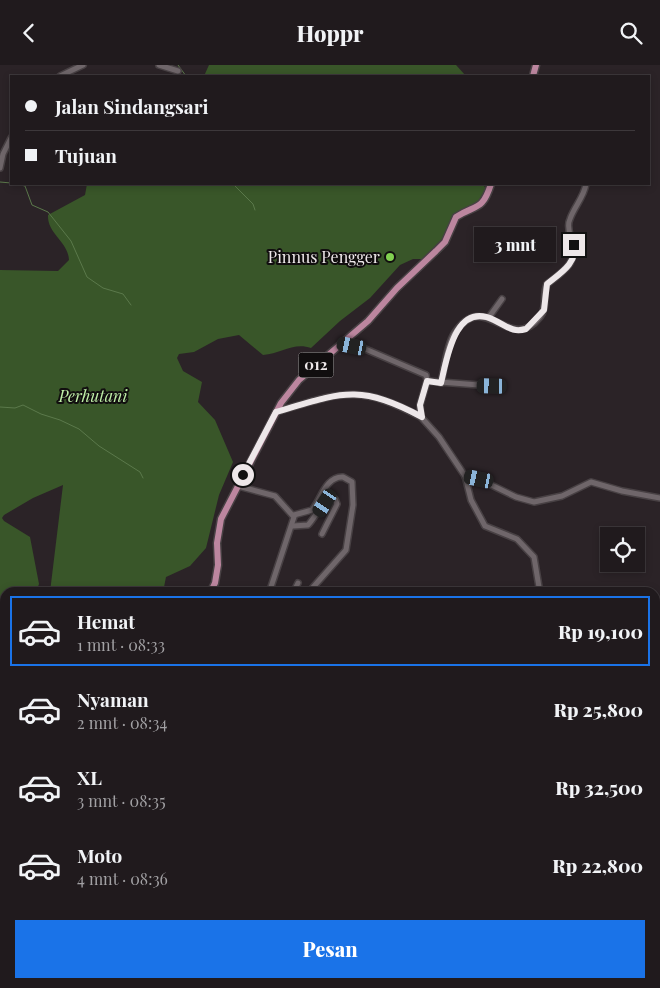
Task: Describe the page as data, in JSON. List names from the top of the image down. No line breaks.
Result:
{"streets":{"main road":["012"]},"parks":["Perhutani"],"places":["Pinnus Pengger"],"page":{"header":"Hoppr","banner":["Jalan Sindangsari","Tujuan"],"bubble":"3 mnt","list":[{"name":"Hemat","note":"1 mnt · 08:33","value":"Rp 19,100"},{"name":"Nyaman","note":"2 mnt · 08:34","value":"Rp 25,800"},{"name":"XL","note":"3 mnt · 08:35","value":"Rp 32,500"},{"name":"Moto","note":"4 mnt · 08:36","value":"Rp 22,800"}],"buttons":"Pesan"}}
